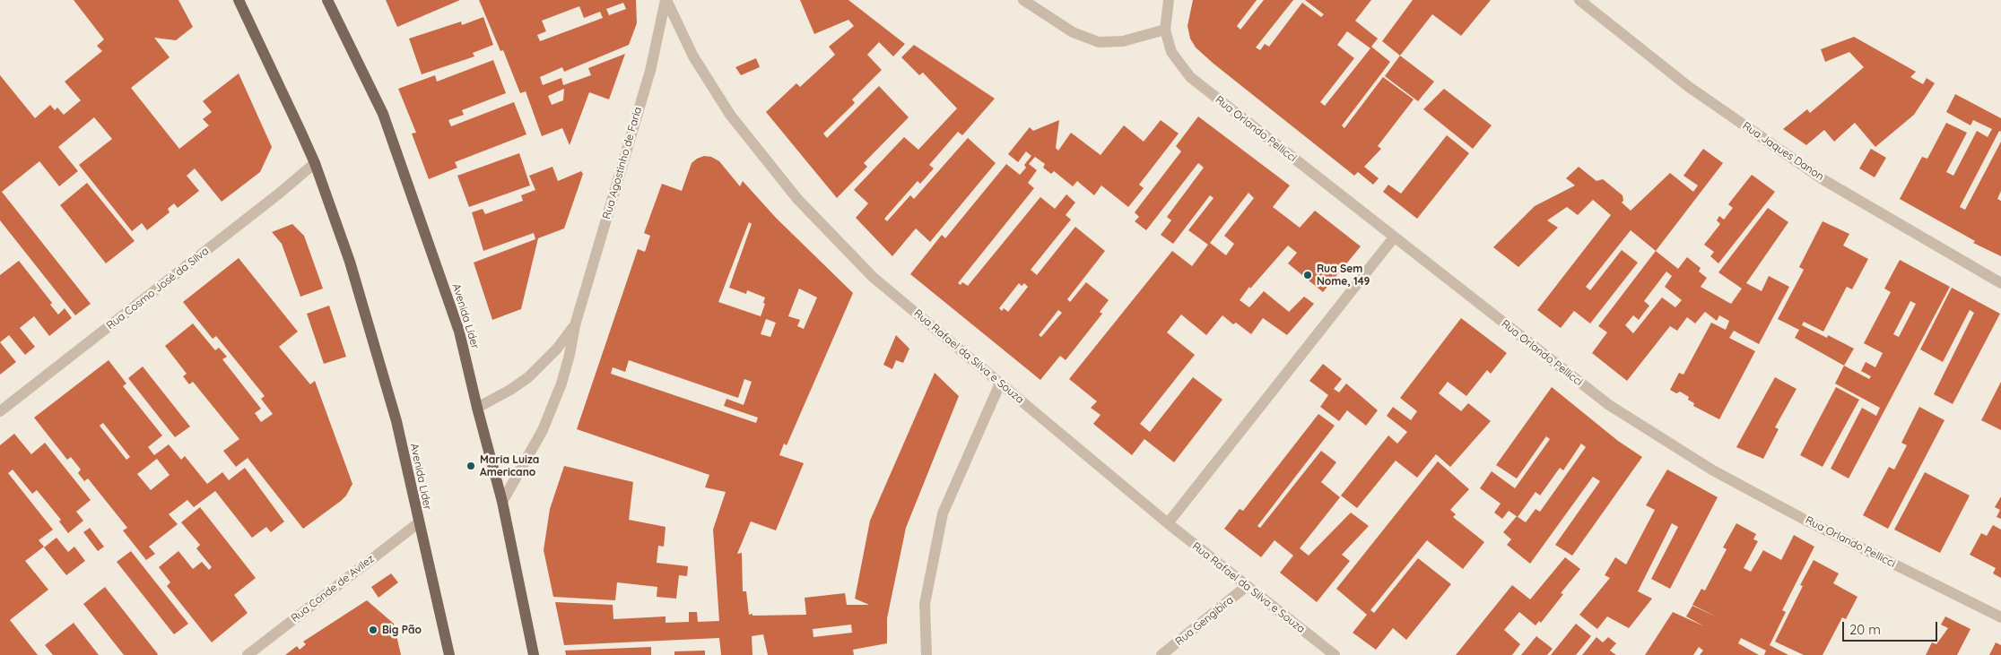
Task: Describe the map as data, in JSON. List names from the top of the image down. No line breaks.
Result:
{"streets":{"main road":["Avenida Líder","Avenida Lider"],"street":["Rua Orlando Pellicci","Rua Jaques Danon","Rua Agostinho de Faria","Rua Cosmo José da Silva","Rua Rafael da Silva e Souza","Rua Conde de Avilez","Rua Gengibira"]},"crossings":[["Rua Agostinho de Faria","Avenida Líder"],["Rua Agostinho de Faria","Rua Rafael da Silva e Souza"],["Rua Cosmo José da Silva","Avenida Lider"],["Rua Rafael da Silva e Souza","Rua Gengibira"],["Avenida Lider","Rua Conde de Avilez"]],"places":["Rua Sem Nome, 149","Maria Luiza Americano","Big Pão"],"scale_bar":"20 m"}
